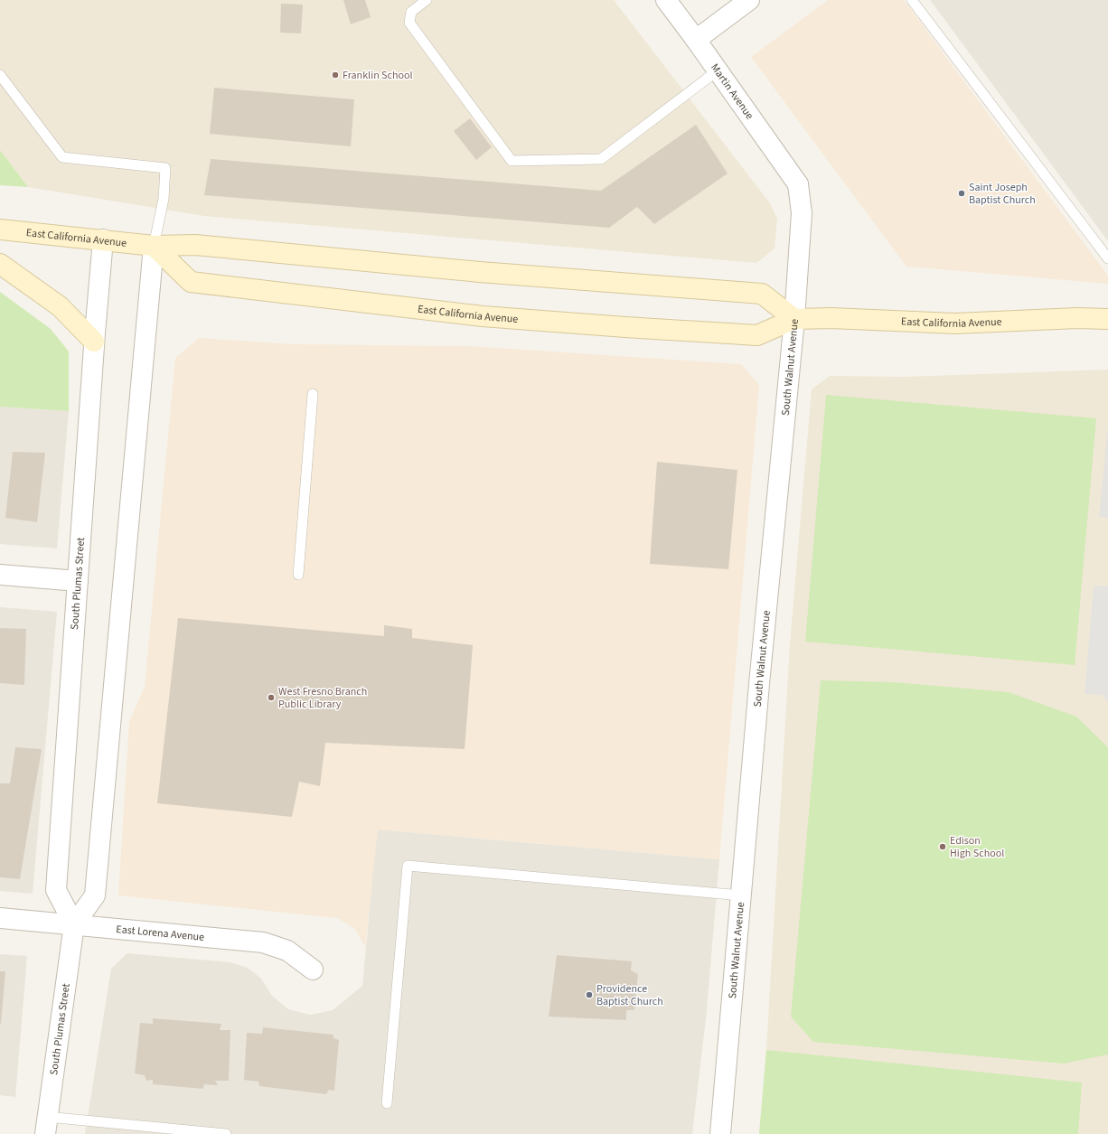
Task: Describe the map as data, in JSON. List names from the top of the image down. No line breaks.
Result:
{"streets":{"main road":["East California Avenue"],"street":["Martin Avenue","South Walnut Avenue","South Plumas Street","East Lorena Avenue"]},"crossings":[["Martin Avenue","South Walnut Avenue"],["East California Avenue","South Walnut Avenue"],["East California Avenue","South Plumas Street"],["South Plumas Street","East Lorena Avenue"]],"places":["Franklin School","Saint Joseph Baptist Church","West Fresno Branch Public Library","Edison High School","Providence Baptist Church"]}
